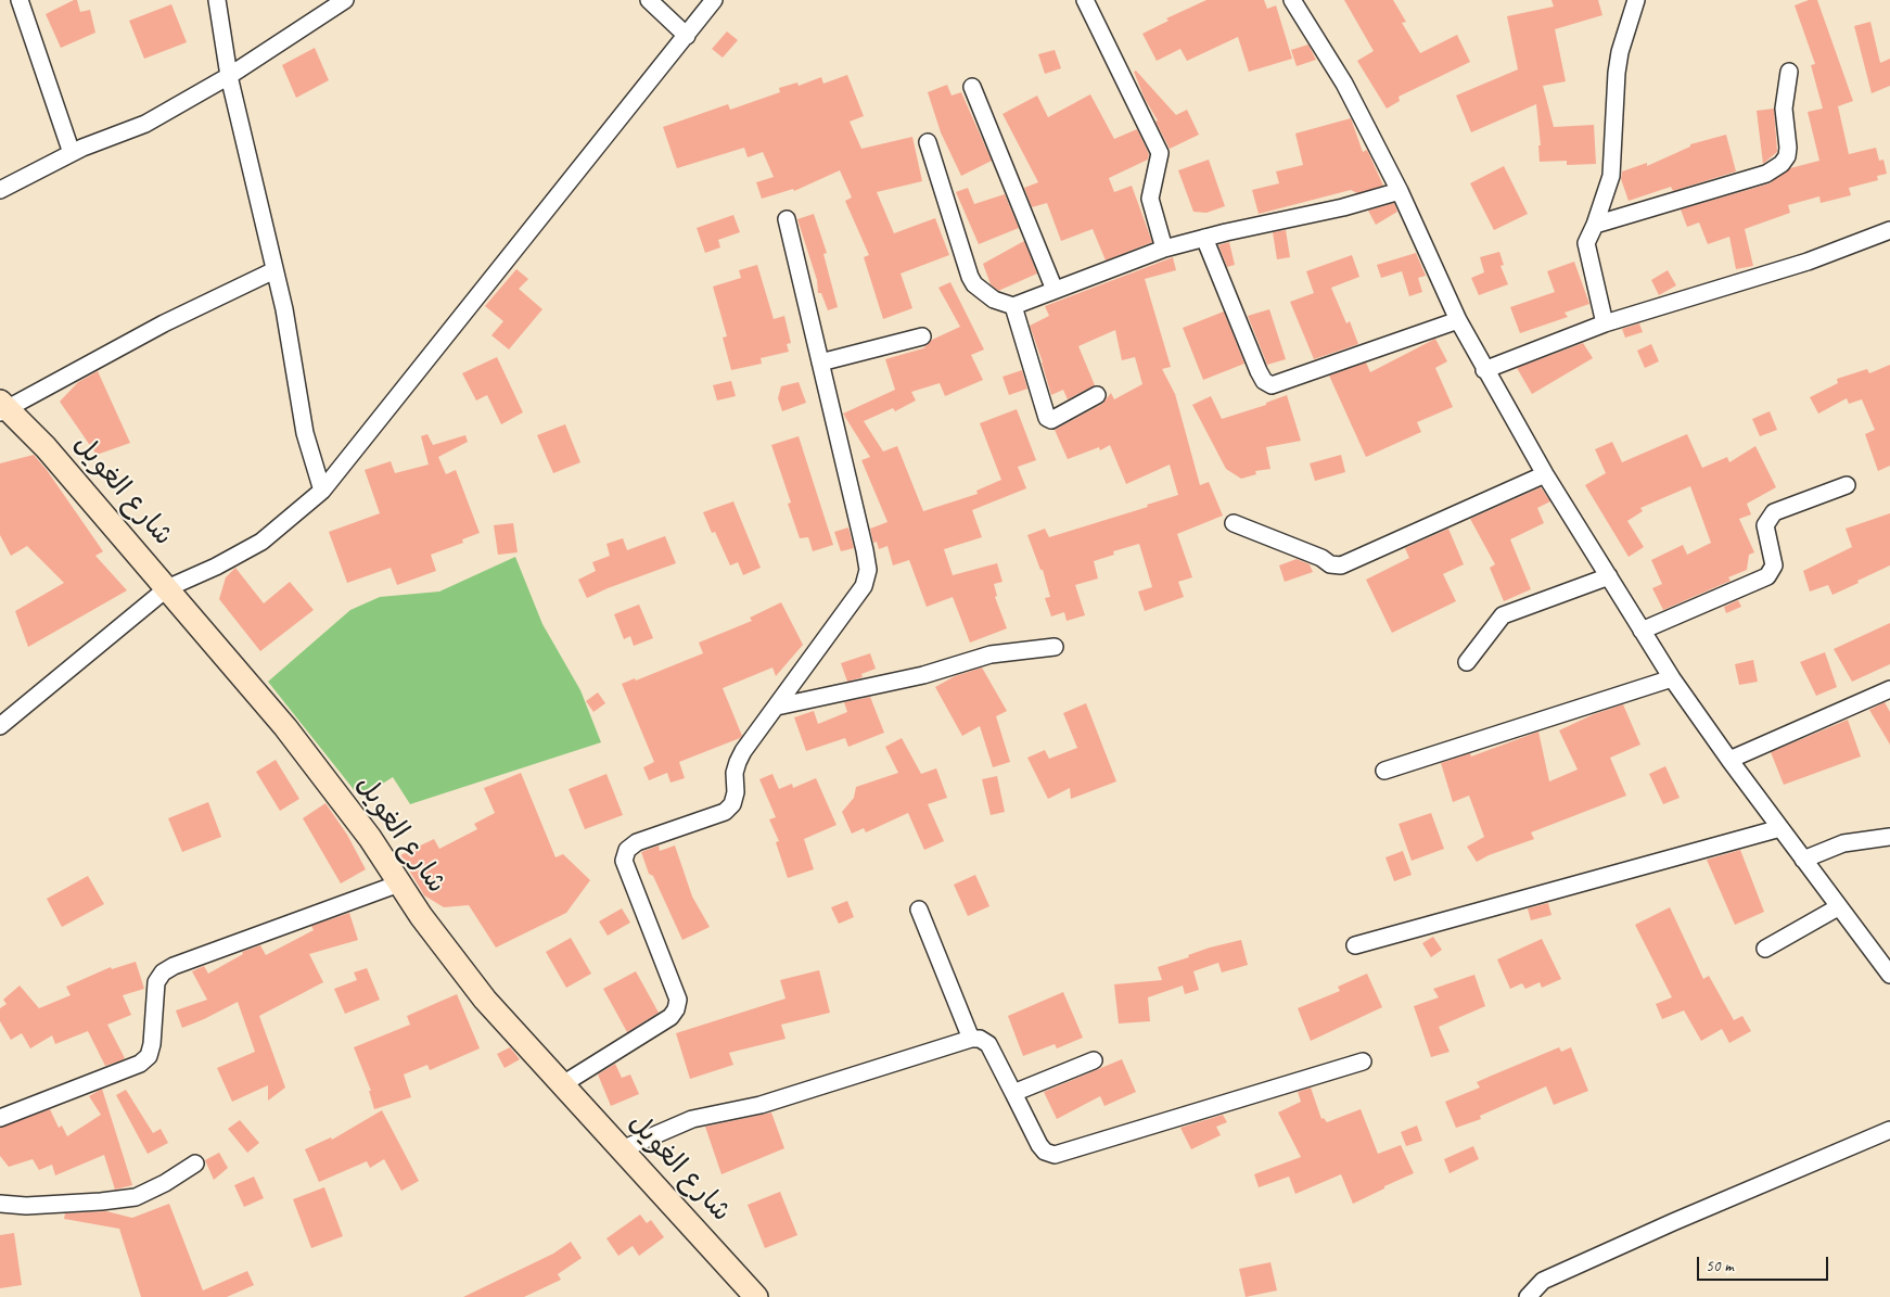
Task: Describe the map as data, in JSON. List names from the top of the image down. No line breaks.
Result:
{"streets":{"street":["شارع الغويل"]},"scale_bar":"50 m"}
